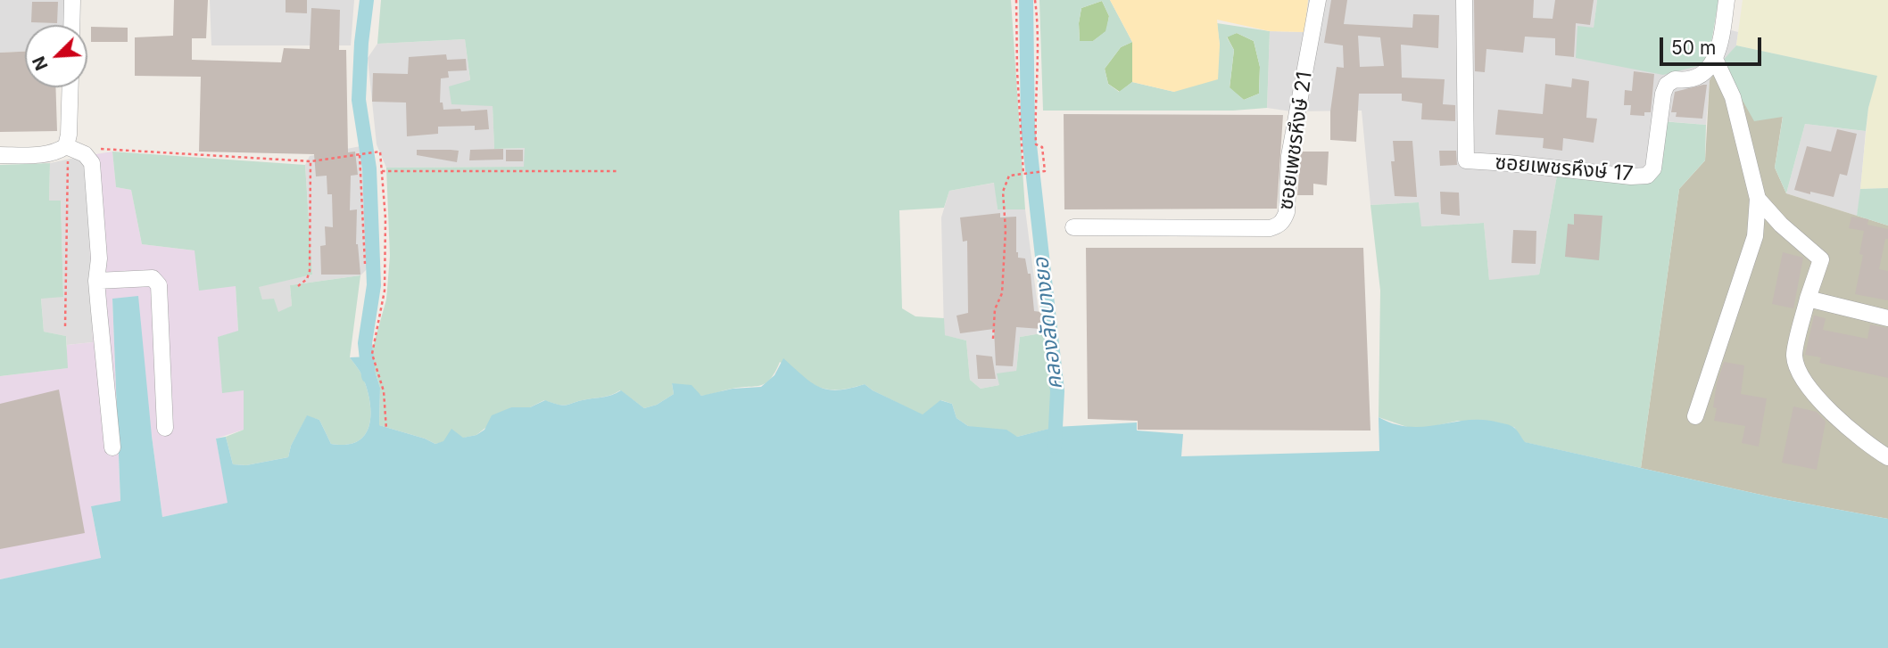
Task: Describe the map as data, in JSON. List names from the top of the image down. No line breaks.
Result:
{"streets":{"street":["ซอยเพชรหึงษ์ 21","ซอยเพชรหึงษ์ 17"]},"water":["คลองลัดบางยอ"],"scale_bar":"50 m","north":"bottom left"}
